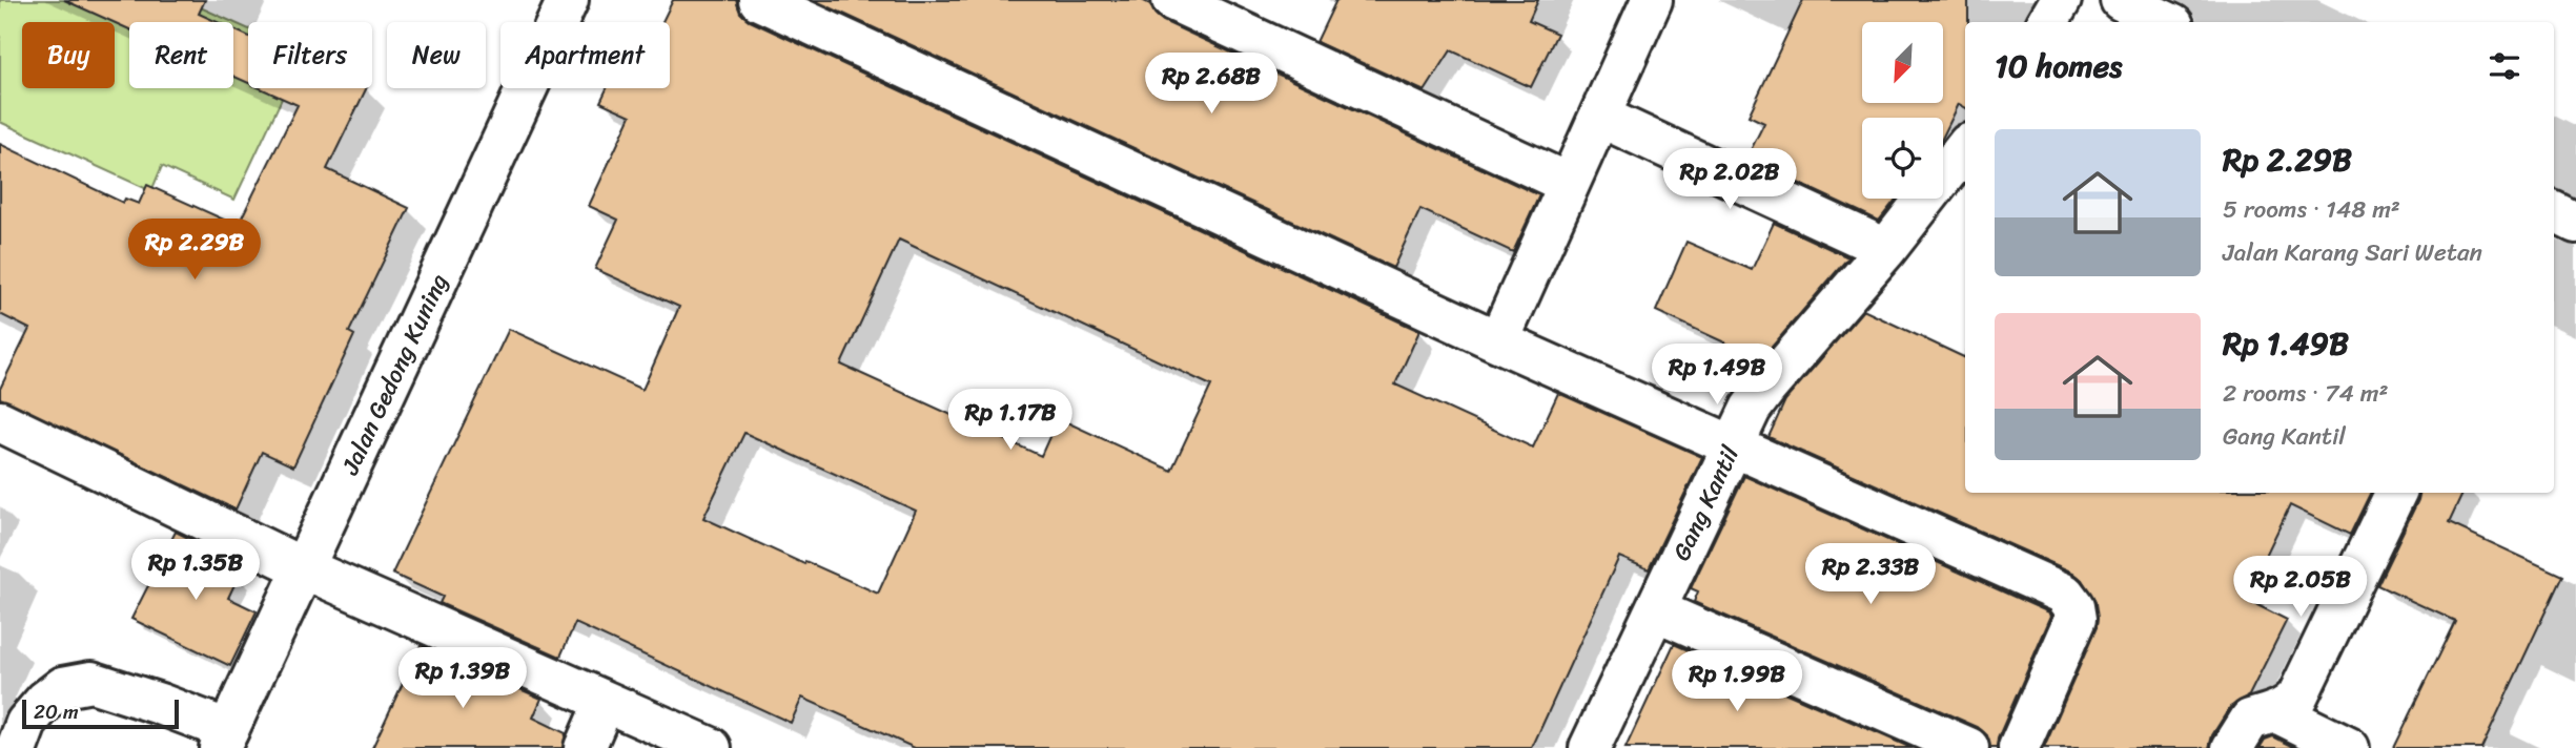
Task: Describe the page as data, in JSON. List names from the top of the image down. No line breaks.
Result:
{"streets":{"street":["Jalan Gedong Kuning","Gang Kantil"]},"scale_bar":"20 m","north":"bottom left","page":{"chip":["Buy","Rent","Filters","New","Apartment"],"heading":"10 homes","price":["Rp 2.68B","Rp 2.02B","Rp 2.29B","Rp 1.49B","Rp 1.17B","Rp 1.35B","Rp 2.33B","Rp 2.05B","Rp 1.39B","Rp 1.99B"],"list":[{"name":"Rp 2.29B","note":"5 rooms · 148 m² · Jalan Karang Sari Wetan"},{"name":"Rp 1.49B","note":"2 rooms · 74 m² · Gang Kantil"}],"scale":"20 m"}}
